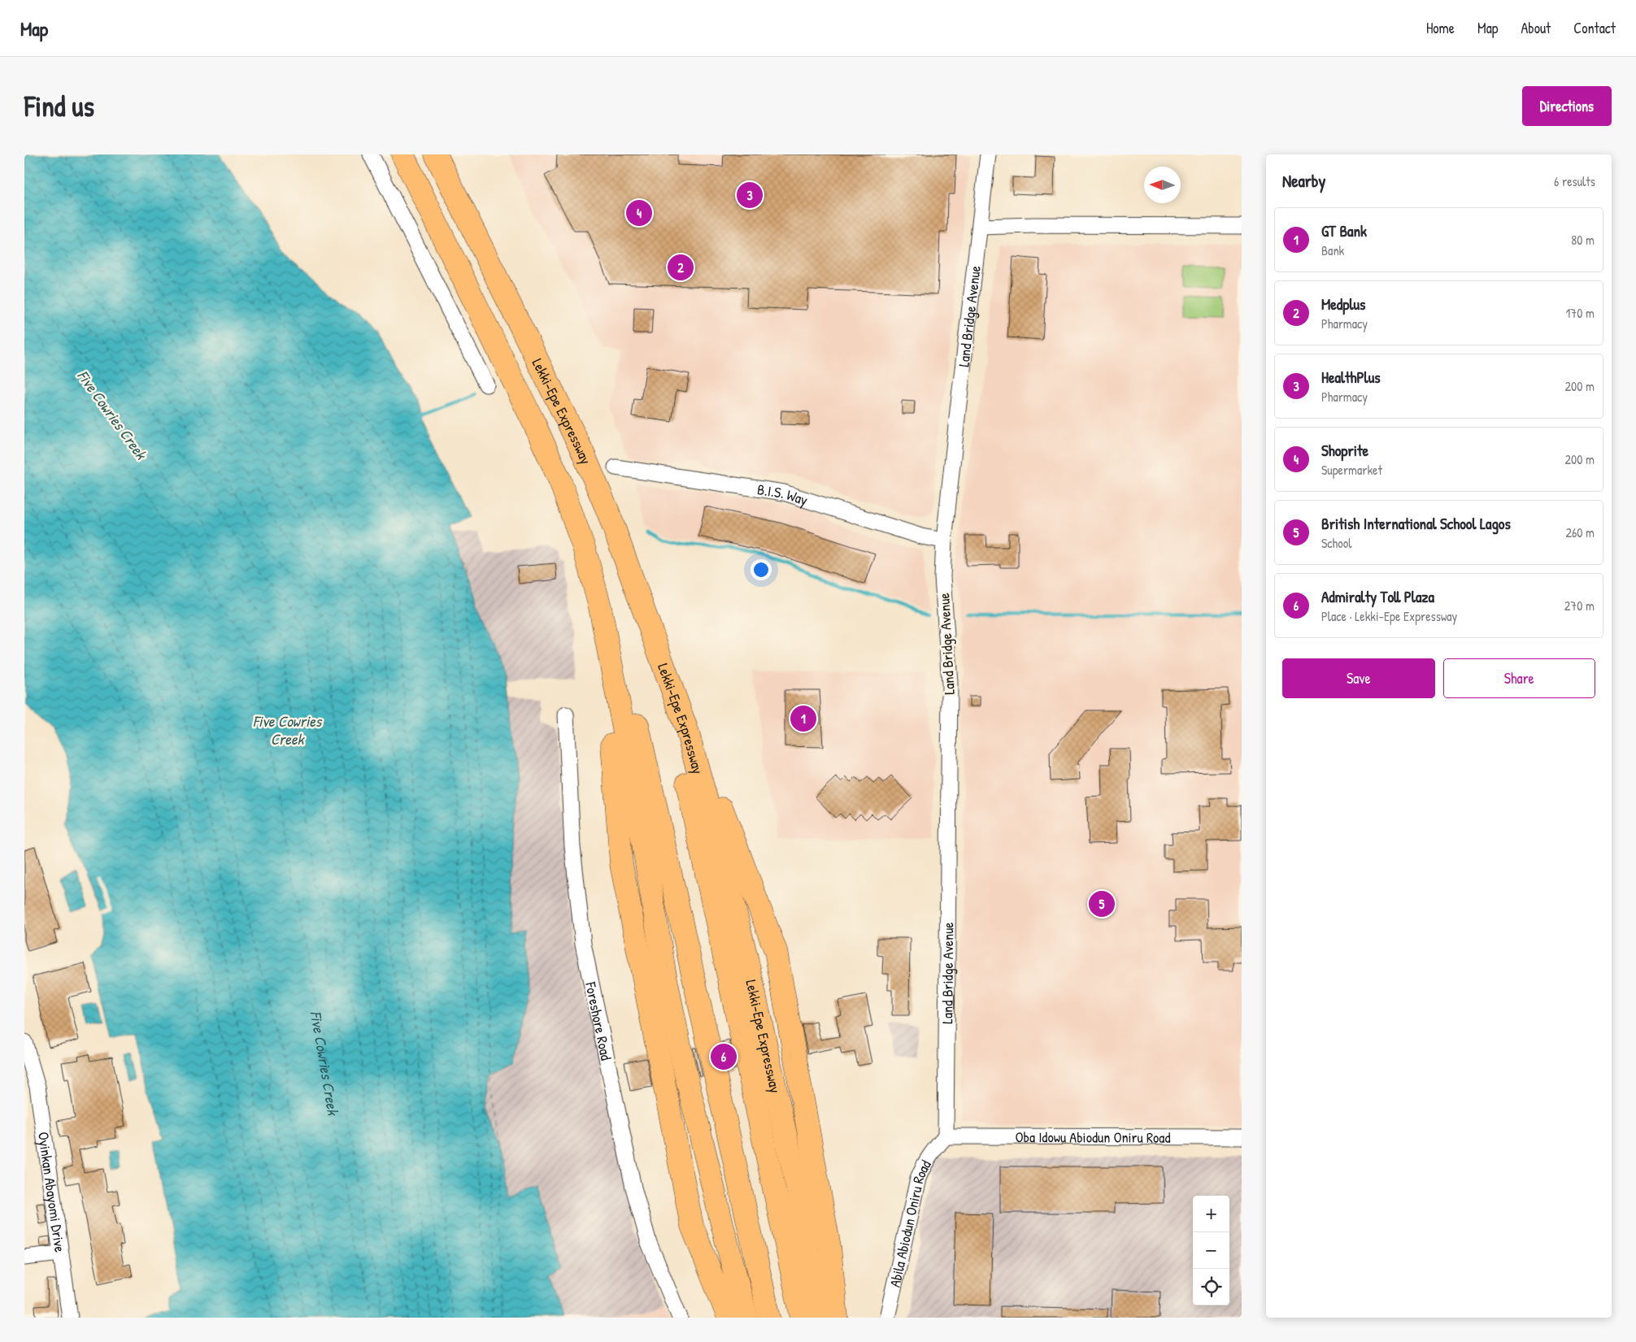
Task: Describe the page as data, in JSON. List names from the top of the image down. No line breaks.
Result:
{"streets":{"highway":["Lekki-Epe Expressway"],"street":["Land Bridge Avenue","B.I.S. Way","Foreshore Road","Oba Idowu Abiodun Oniru Road","Oyinkan Abayomi Drive","Abila Abiodun Oniru Road"]},"crossings":[["Land Bridge Avenue","B.I.S. Way"],["Land Bridge Avenue","Oba Idowu Abiodun Oniru Road"],["Land Bridge Avenue","Abila Abiodun Oniru Road"],["Oba Idowu Abiodun Oniru Road","Abila Abiodun Oniru Road"]],"water":["Five Cowries Creek"],"north":"left","page":{"header":"Map","nav":["Home","Map","About","Contact"],"buttons":["Directions",["Save","Share"]],"title":"Find us","heading":["Nearby","6 results"],"pins":["3","4","2","1","5","6"],"list":[{"mark":"1","name":"GT Bank","note":"Bank","value":"80 m"},{"mark":"2","name":"Medplus","note":"Pharmacy","value":"170 m"},{"mark":"3","name":"HealthPlus","note":"Pharmacy","value":"200 m"},{"mark":"4","name":"Shoprite","note":"Supermarket","value":"200 m"},{"mark":"5","name":"British International School Lagos","note":"School","value":"260 m"},{"mark":"6","name":"Admiralty Toll Plaza","note":"Place · Lekki-Epe Expressway","value":"270 m"}],"map_buttons":["+","−"]}}
